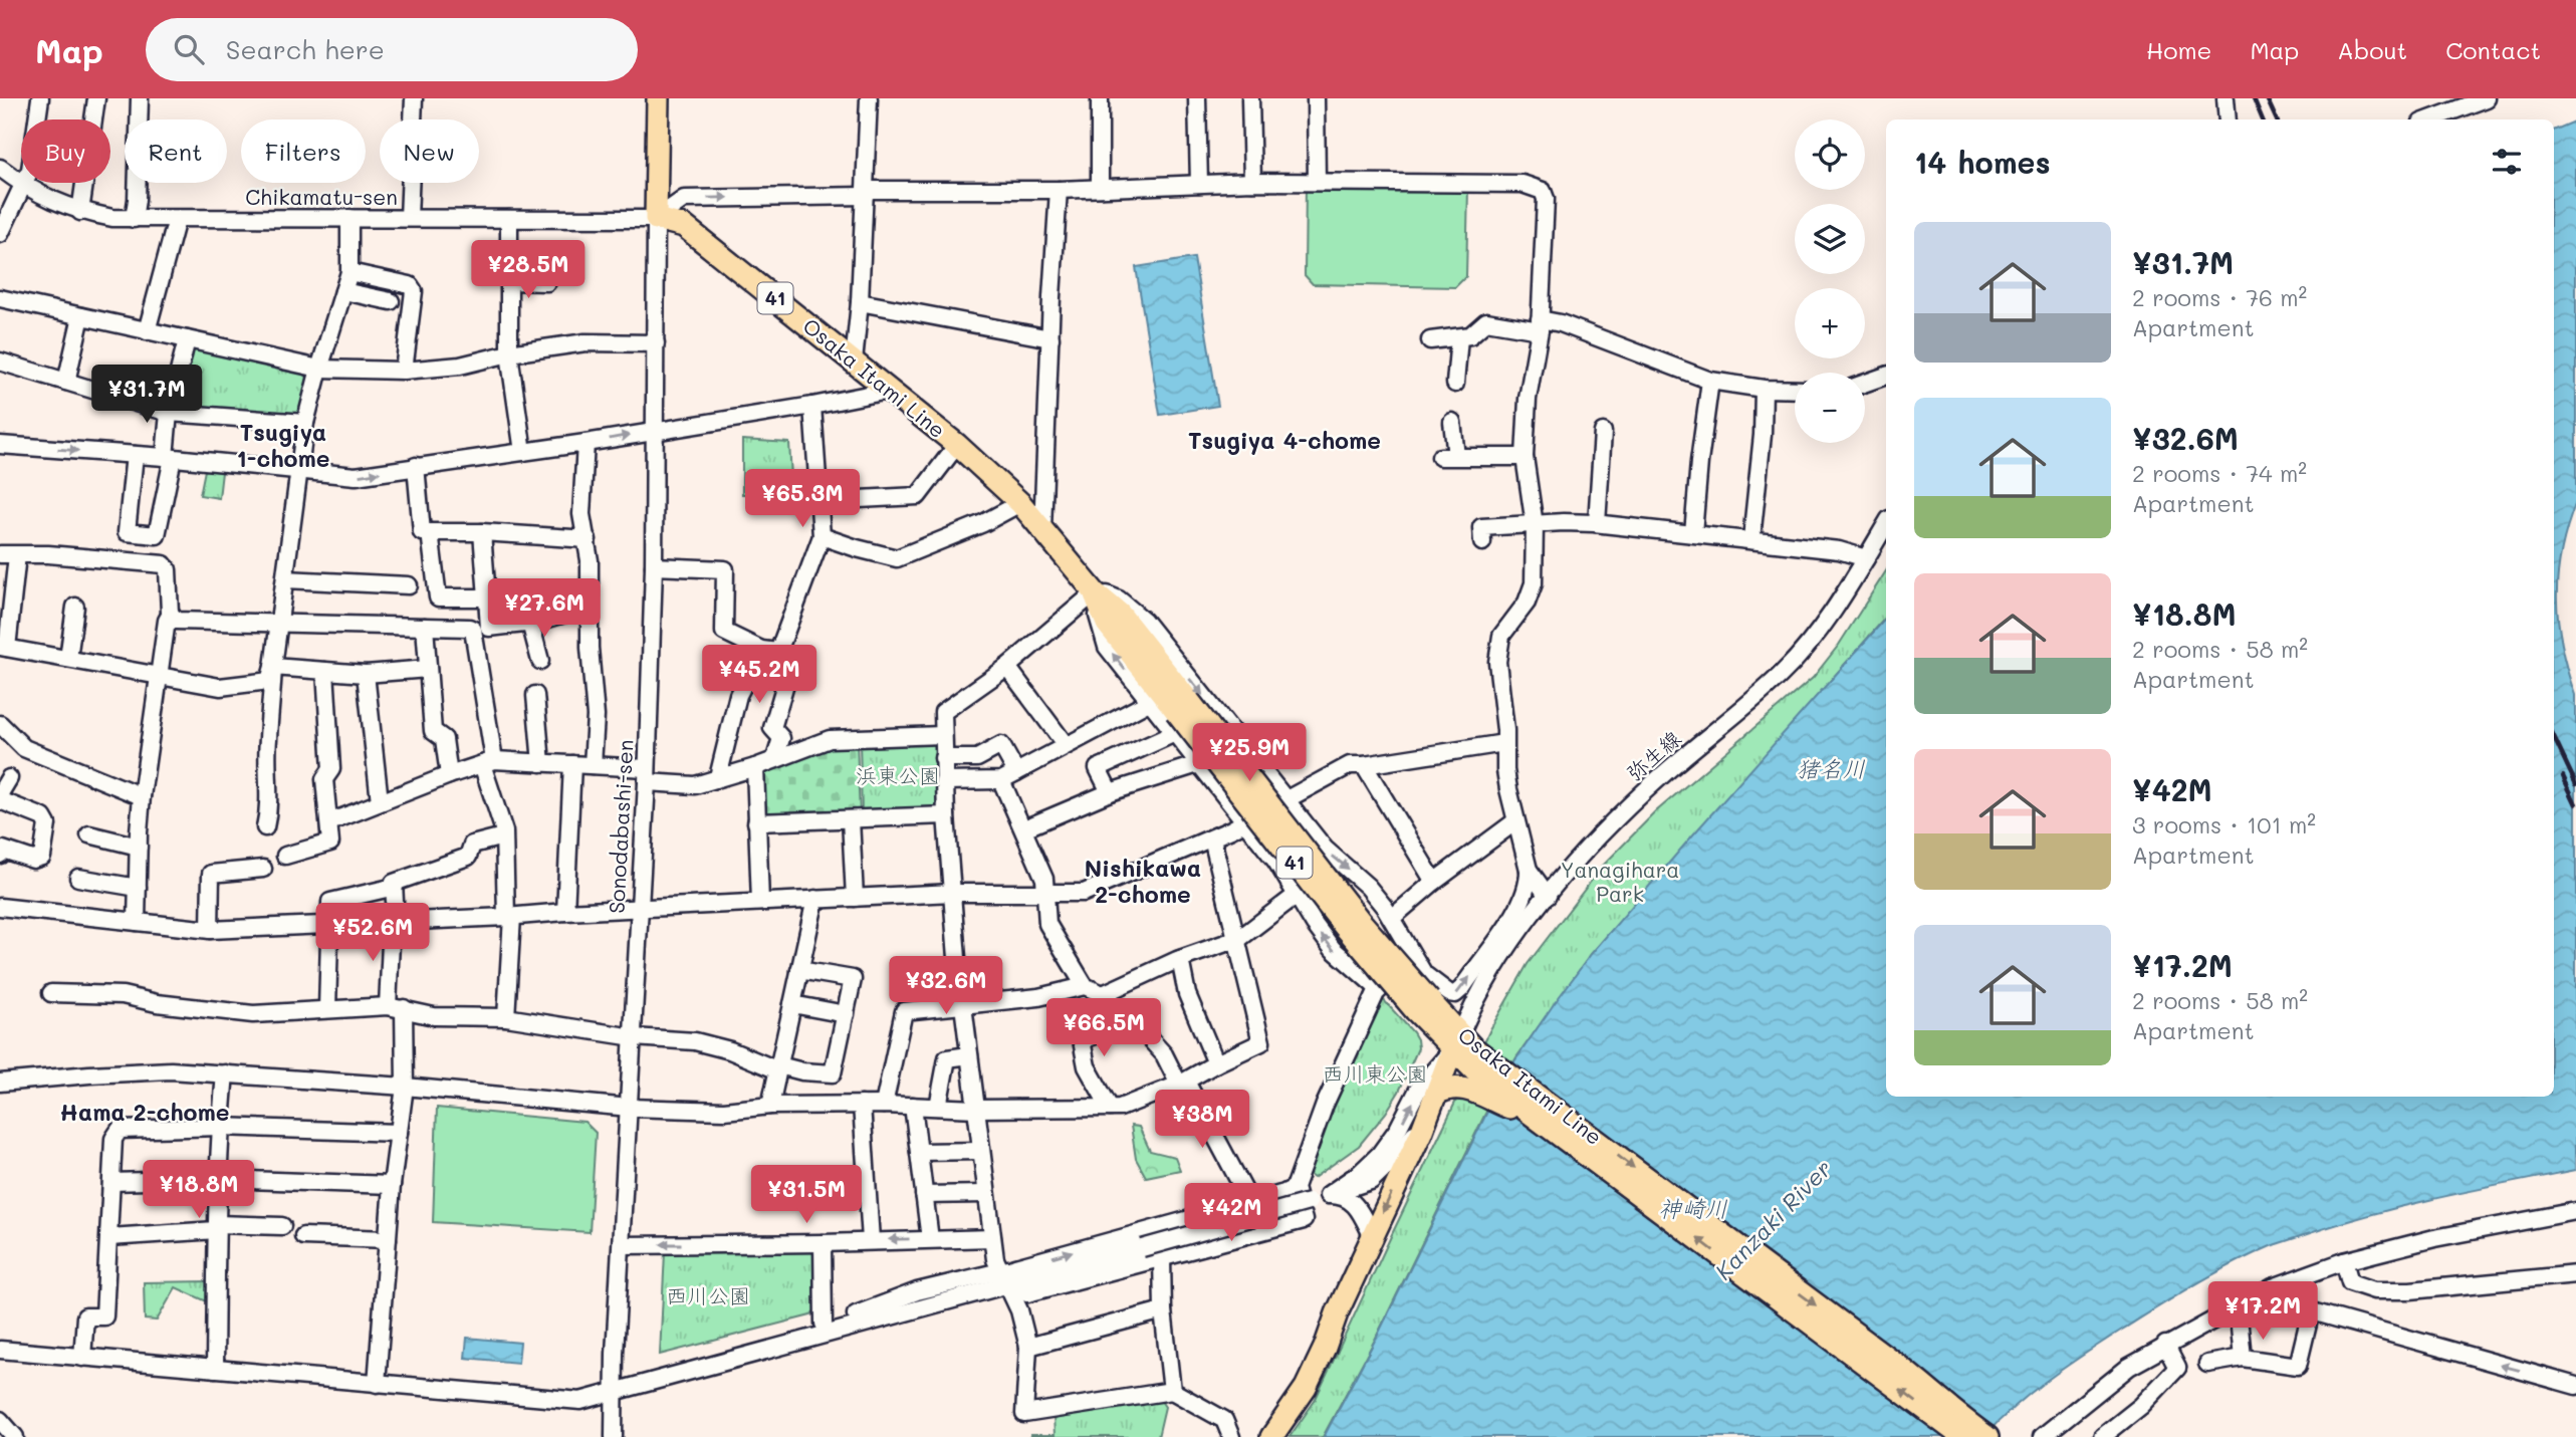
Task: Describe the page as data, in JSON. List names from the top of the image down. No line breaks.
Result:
{"streets":{"main road":["41","Osaka Itami Line"],"street":["Chikamatu-sen","弥生線","Sonodabashi-sen"]},"crossings":[["Chikamatu-sen","Osaka Itami Line"],["Chikamatu-sen","Sonodabashi-sen"],["Osaka Itami Line","弥生線"],["Osaka Itami Line","Sonodabashi-sen"]],"districts":["Tsugiya 1-chome","Tsugiya 4-chome","Nishikawa 2-chome","Hama 2-chome"],"water":["猪名川","神崎川","Kanzaki River"],"parks":["浜東公園","Yanagihara Park","西川東公園","西川公園"],"page":{"header":"Map","search":"Search here","nav":["Home","Map","About","Contact"],"map_buttons":["+","−"],"chip":["Buy","Rent","Filters","New"],"heading":"14 homes","list":[{"name":"¥31.7M","note":"2 rooms · 76 m² · Apartment"},{"name":"¥32.6M","note":"2 rooms · 74 m² · Apartment"},{"name":"¥18.8M","note":"2 rooms · 58 m² · Apartment"},{"name":"¥42M","note":"3 rooms · 101 m² · Apartment"},{"name":"¥17.2M","note":"2 rooms · 58 m² · Apartment"}],"price":["¥28.5M","¥31.7M","¥65.3M","¥27.6M","¥45.2M","¥25.9M","¥52.6M","¥32.6M","¥66.5M","¥38M","¥18.8M","¥31.5M","¥42M","¥17.2M"]}}
